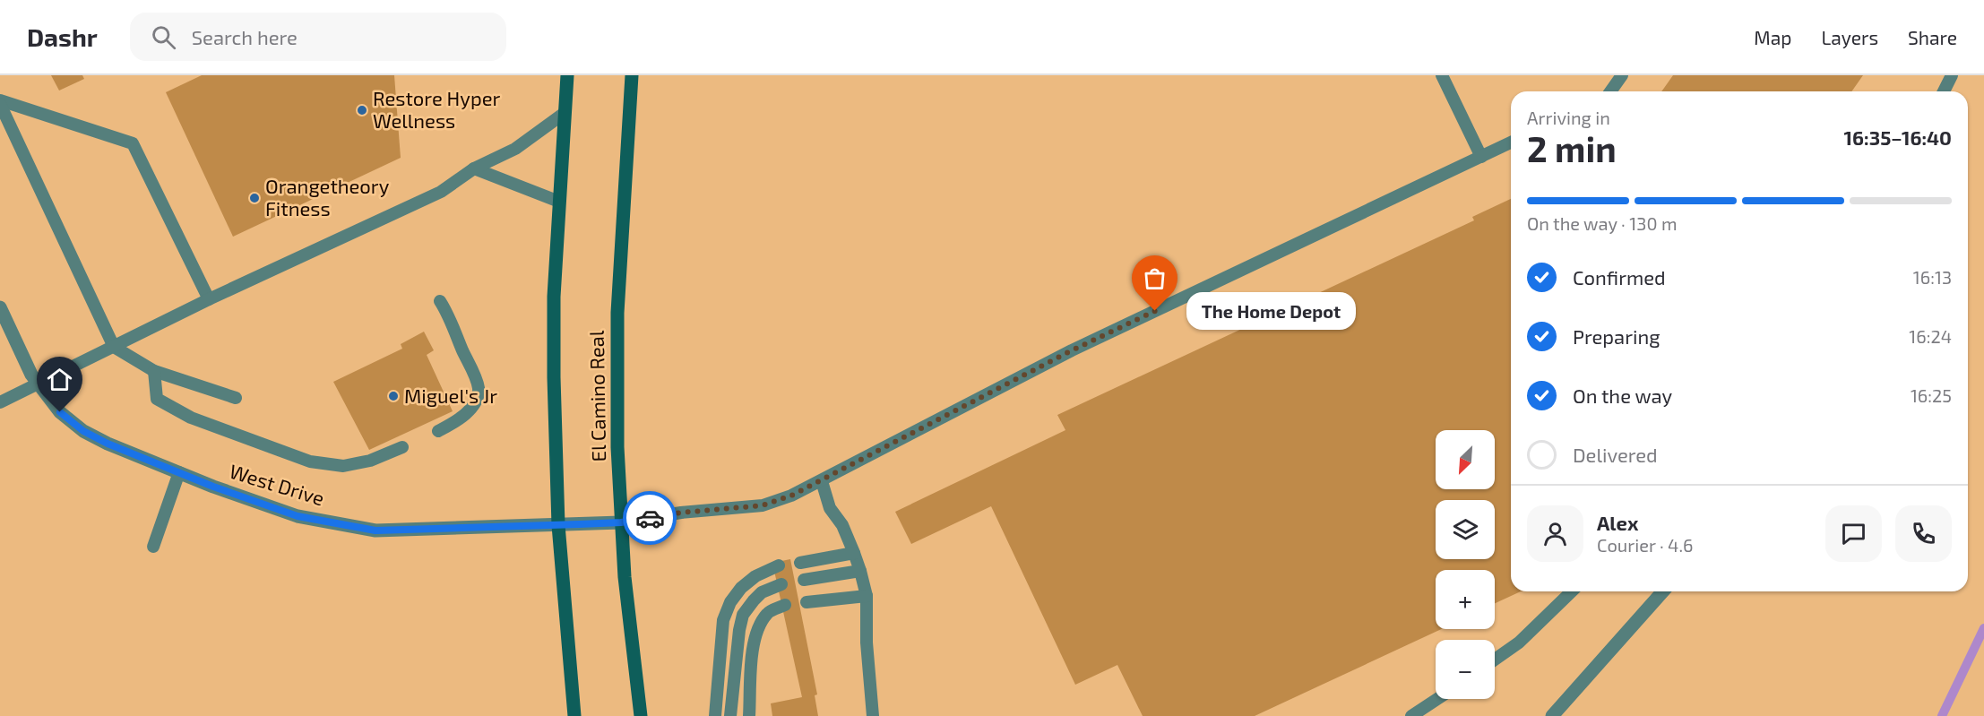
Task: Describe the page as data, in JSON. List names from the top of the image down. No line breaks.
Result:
{"streets":{"main road":["El Camino Real"],"street":["West Drive"]},"crossings":[["El Camino Real","West Drive"]],"places":["Restore Hyper Wellness","Orangetheory Fitness","The Home Depot","Miguel's Jr"],"north":"bottom left","page":{"header":"Dashr","search":"Search here","nav":["Map","Layers","Share"],"heading":["2 min","Arriving in","16:35–16:40"],"panel":["Alex","Courier · 4.6"],"bar":"On the way · 130 m","list":[["Confirmed","16:13"],["Preparing","16:24"],["On the way","16:25"],"Delivered"],"bubble":"The Home Depot","map_buttons":["+","−"]}}
